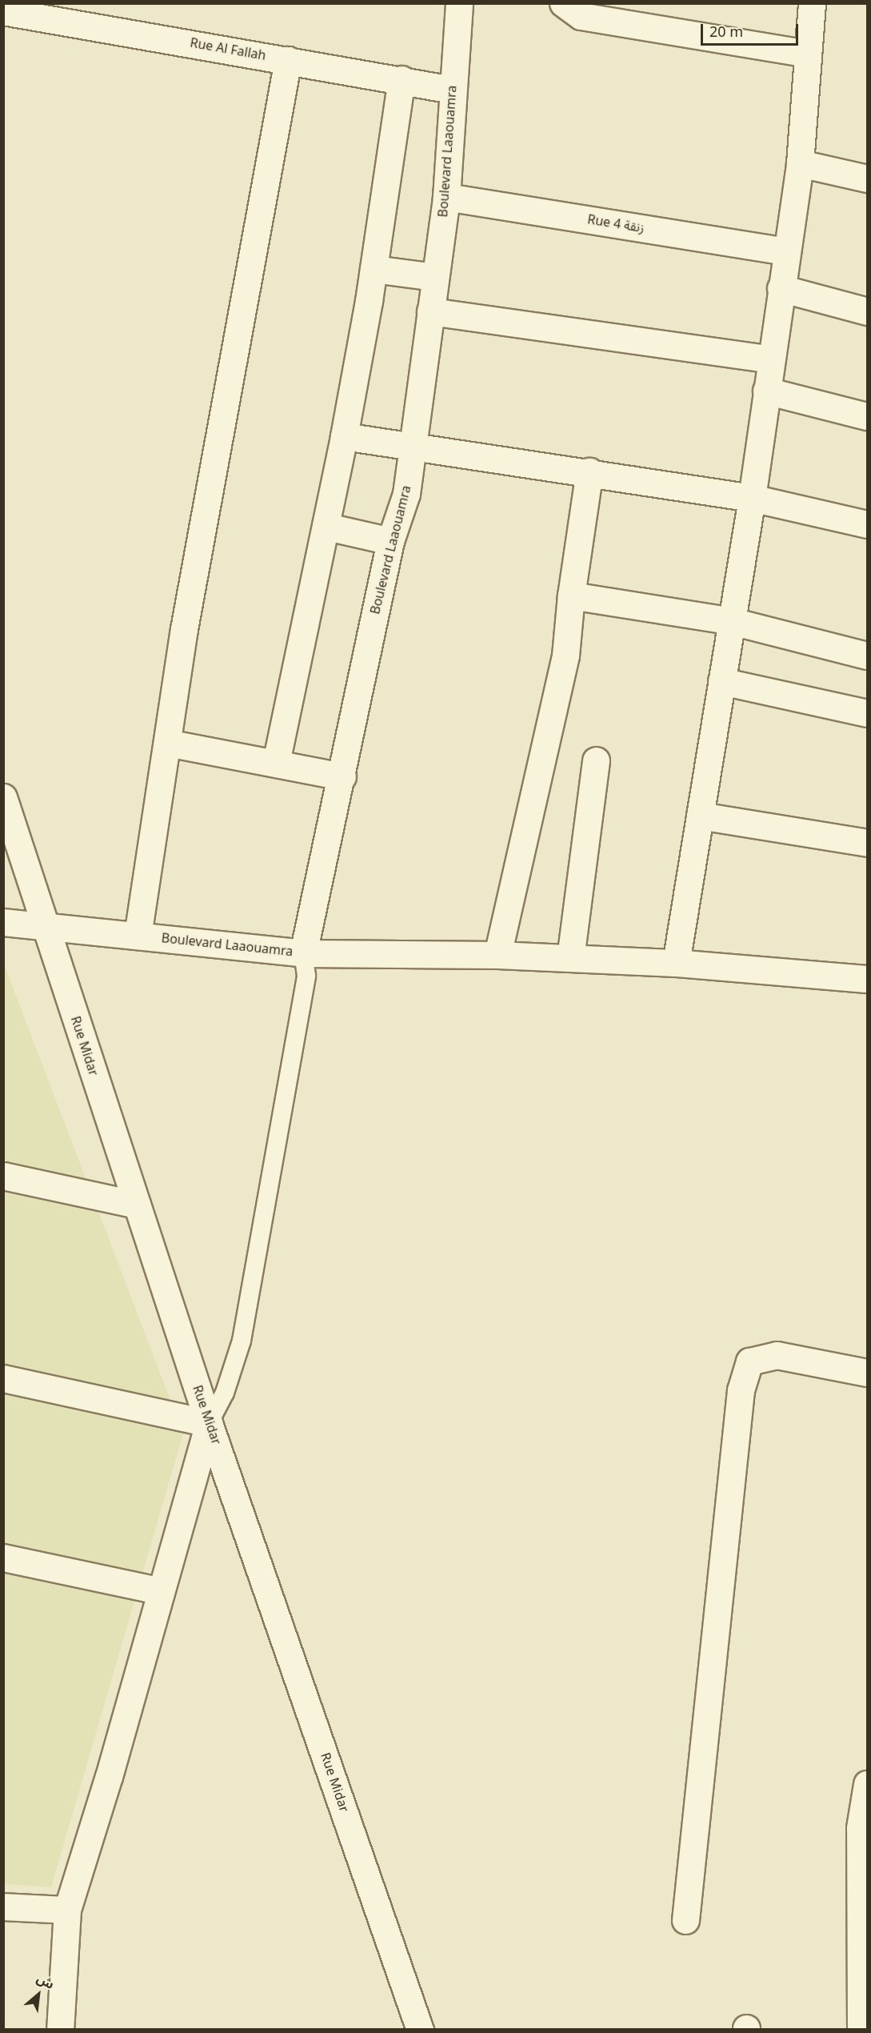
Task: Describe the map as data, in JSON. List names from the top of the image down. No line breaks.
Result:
{"streets":{"street":["Rue Al Fallah","Boulevard Laaouamra","Rue 4 زنقة","Rue Midar"]},"crossings":[["Rue Al Fallah","Boulevard Laaouamra"],["Boulevard Laaouamra","Rue 4 زنقة"],["Boulevard Laaouamra","Rue Midar"]],"scale_bar":"20 m","north":"top right"}
